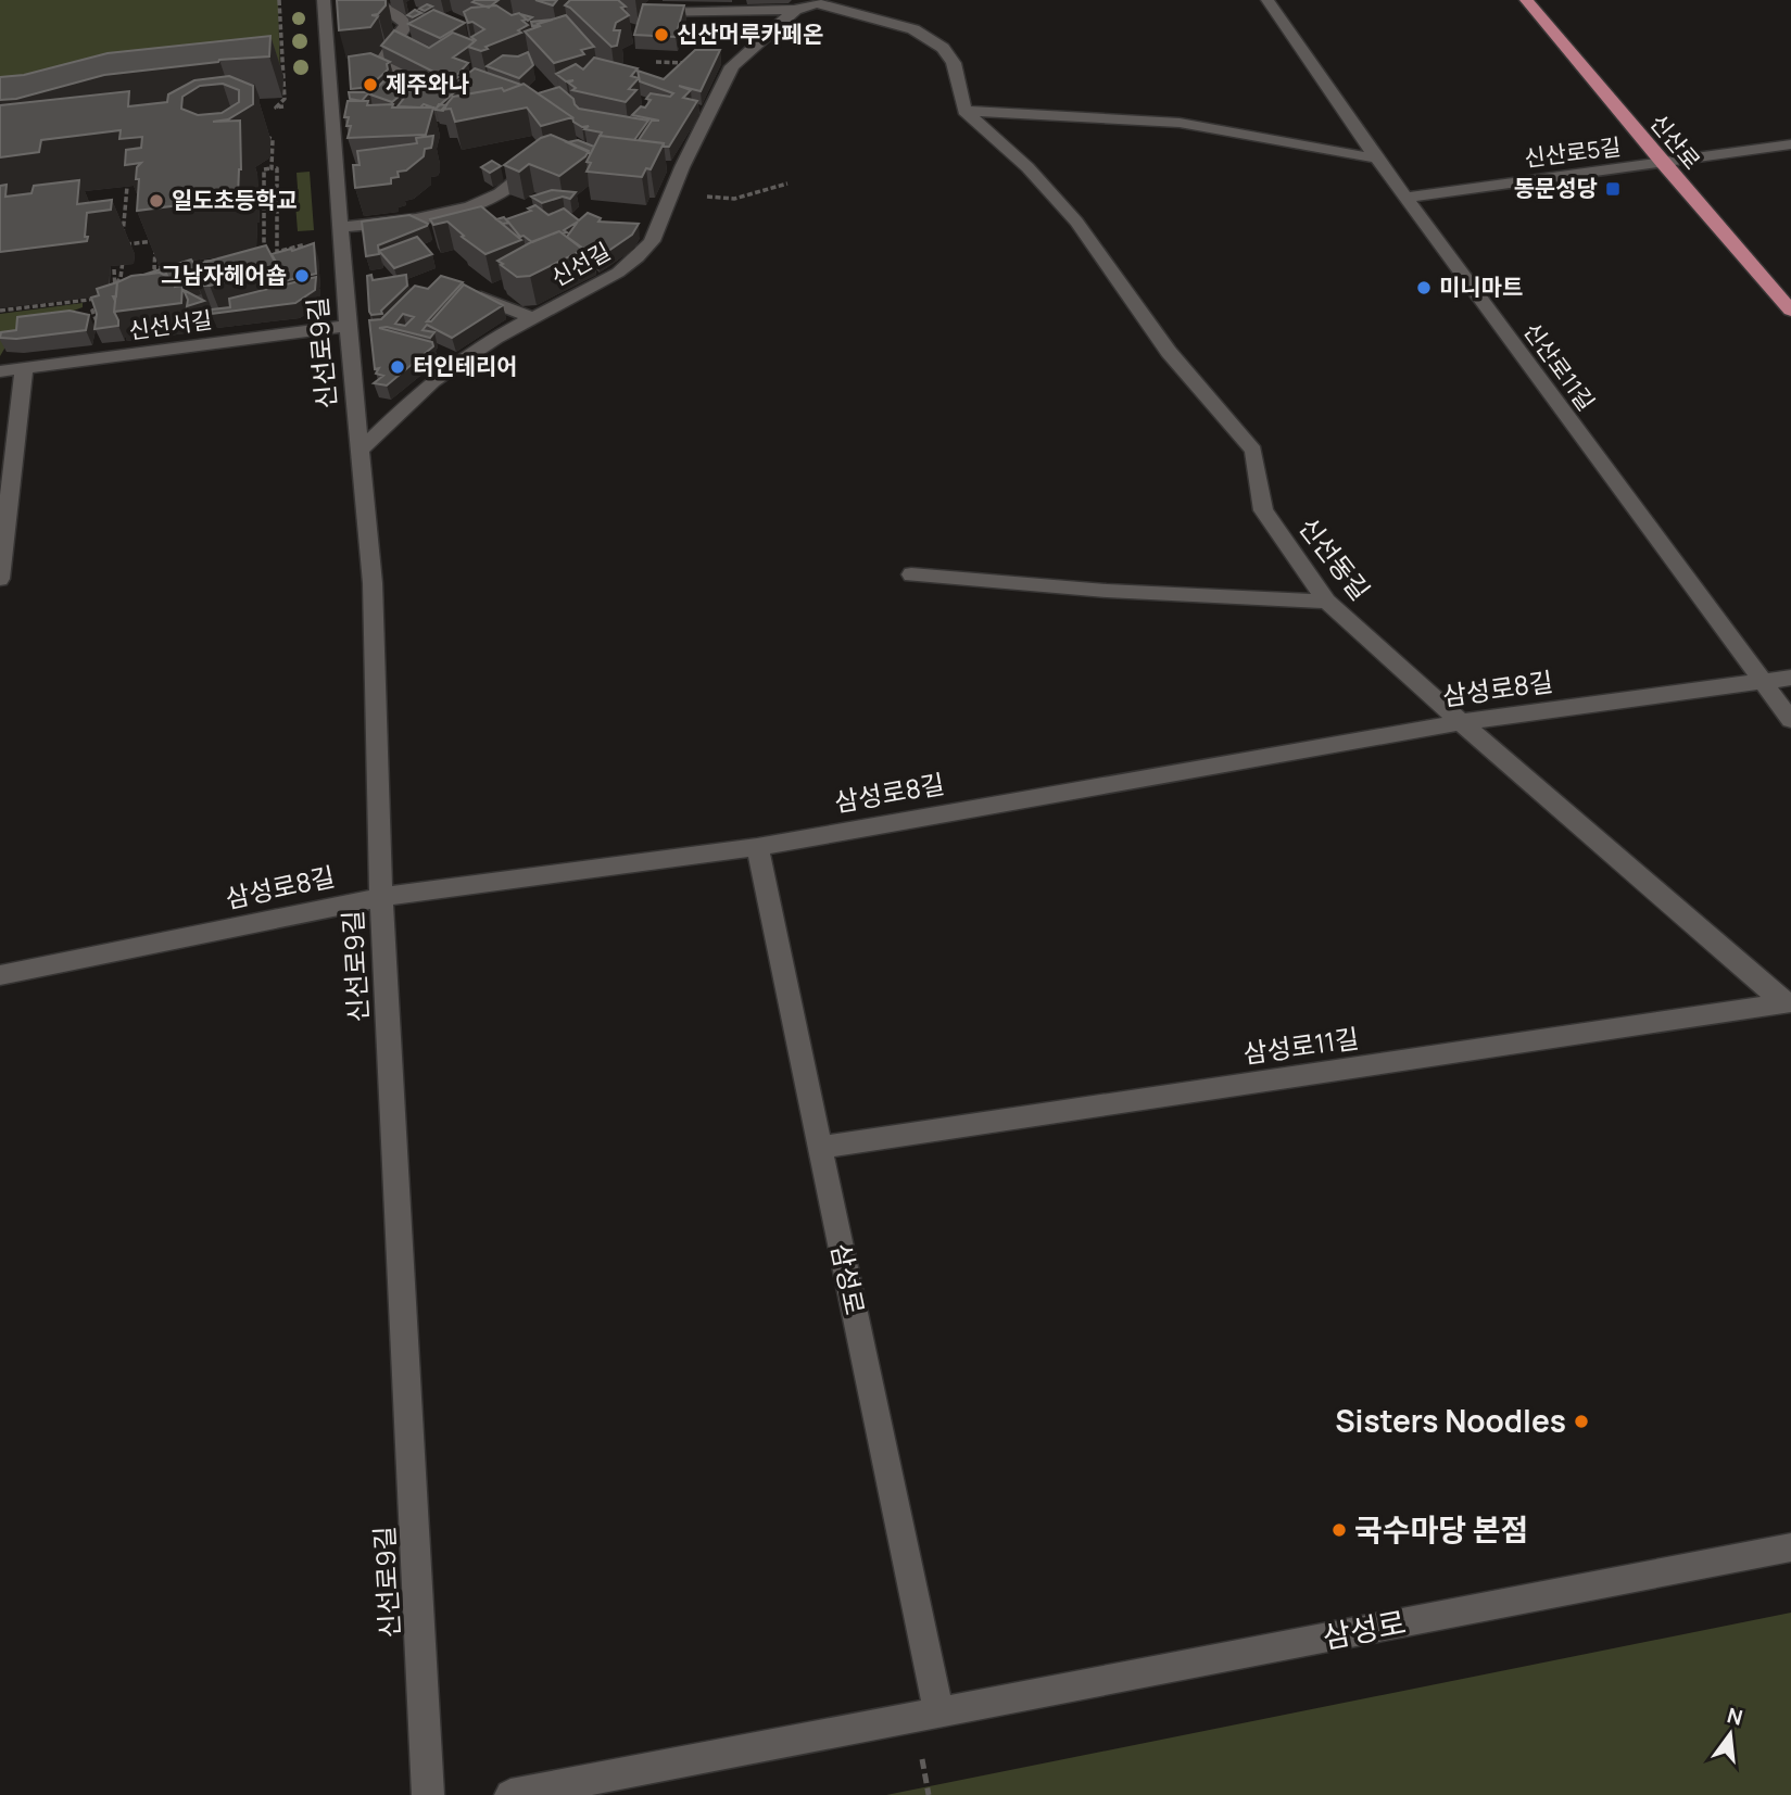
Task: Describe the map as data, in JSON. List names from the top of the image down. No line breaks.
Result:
{"streets":{"main road":["신산로"],"street":["신산로5길","신선길","신선서길","신선로9길","신산로11길","신선동길","삼성로8길","삼성로11길","삼성로"]},"crossings":[["신산로","신산로5길"],["신산로5길","신산로11길"],["신선길","신선로9길"],["신선서길","신선로9길"],["신선로9길","삼성로8길"],["신산로11길","삼성로8길"],["신선동길","삼성로8길"],["신선동길","삼성로11길"],["삼성로8길","삼성로"],["삼성로11길","삼성로"]],"places":{"other":["신산머루카페온","제주와나","일도초등학교","그남자헤어숍","미니마트","터인테리어","Sisters Noodles","국수마당 본점"],"transit":["동문성당"]},"north":"top"}
